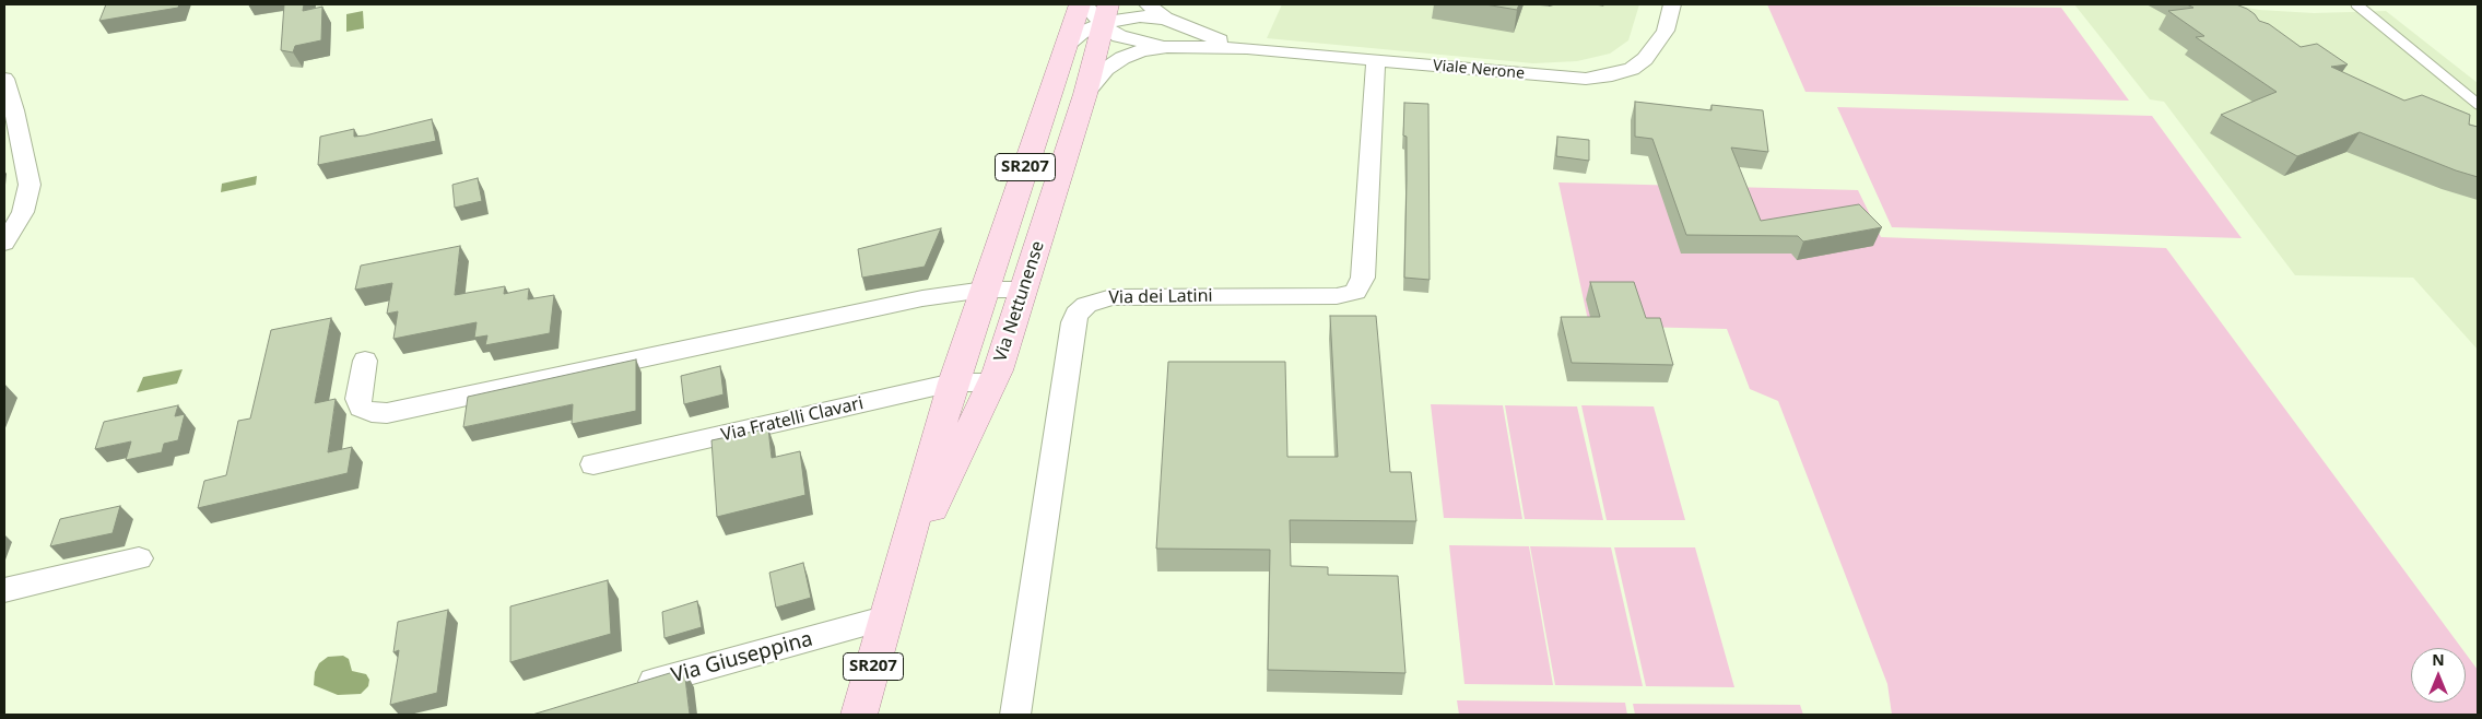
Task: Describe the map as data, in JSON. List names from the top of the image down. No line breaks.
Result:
{"streets":{"main road":["SR207","Via Nettunense"],"street":["Viale Nerone","Via dei Latini","Via Fratelli Clavari","Via Giuseppina"]},"crossings":[["Viale Nerone","Via dei Latini"],["Viale Nerone","Via Nettunense"],["Via Nettunense","Via Fratelli Clavari"],["Via Nettunense","Via Giuseppina"]],"north":"top"}
